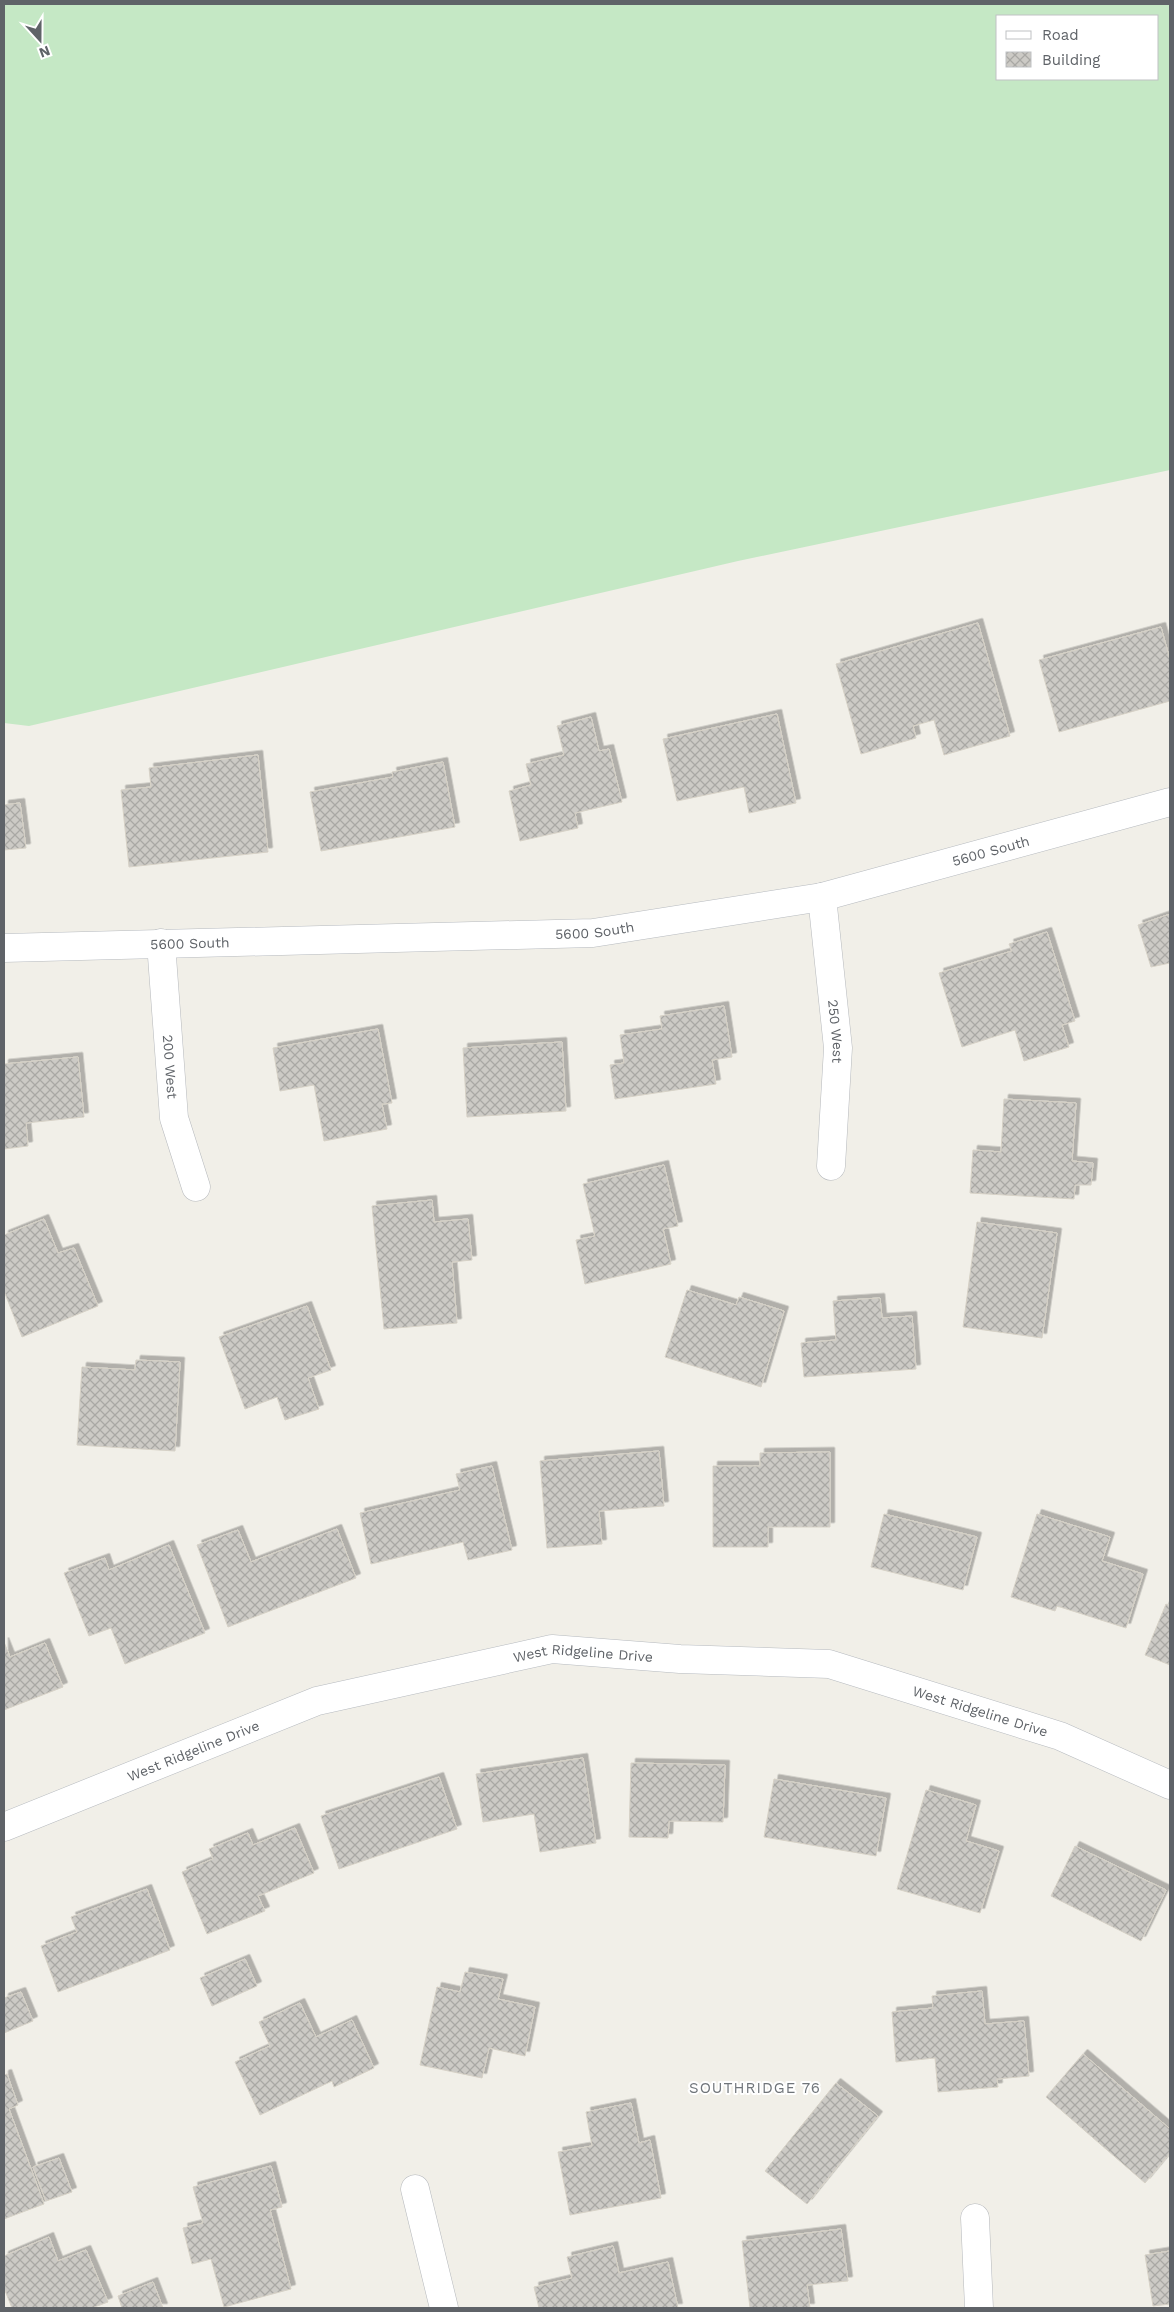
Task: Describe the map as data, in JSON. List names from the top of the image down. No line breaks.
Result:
{"streets":{"street":["5600 South","250 West","200 West","West Ridgeline Drive"]},"crossings":[["5600 South","250 West"],["5600 South","200 West"]],"districts":["SOUTHRIDGE 76"],"legend":["Road","Building"],"north":"bottom"}
